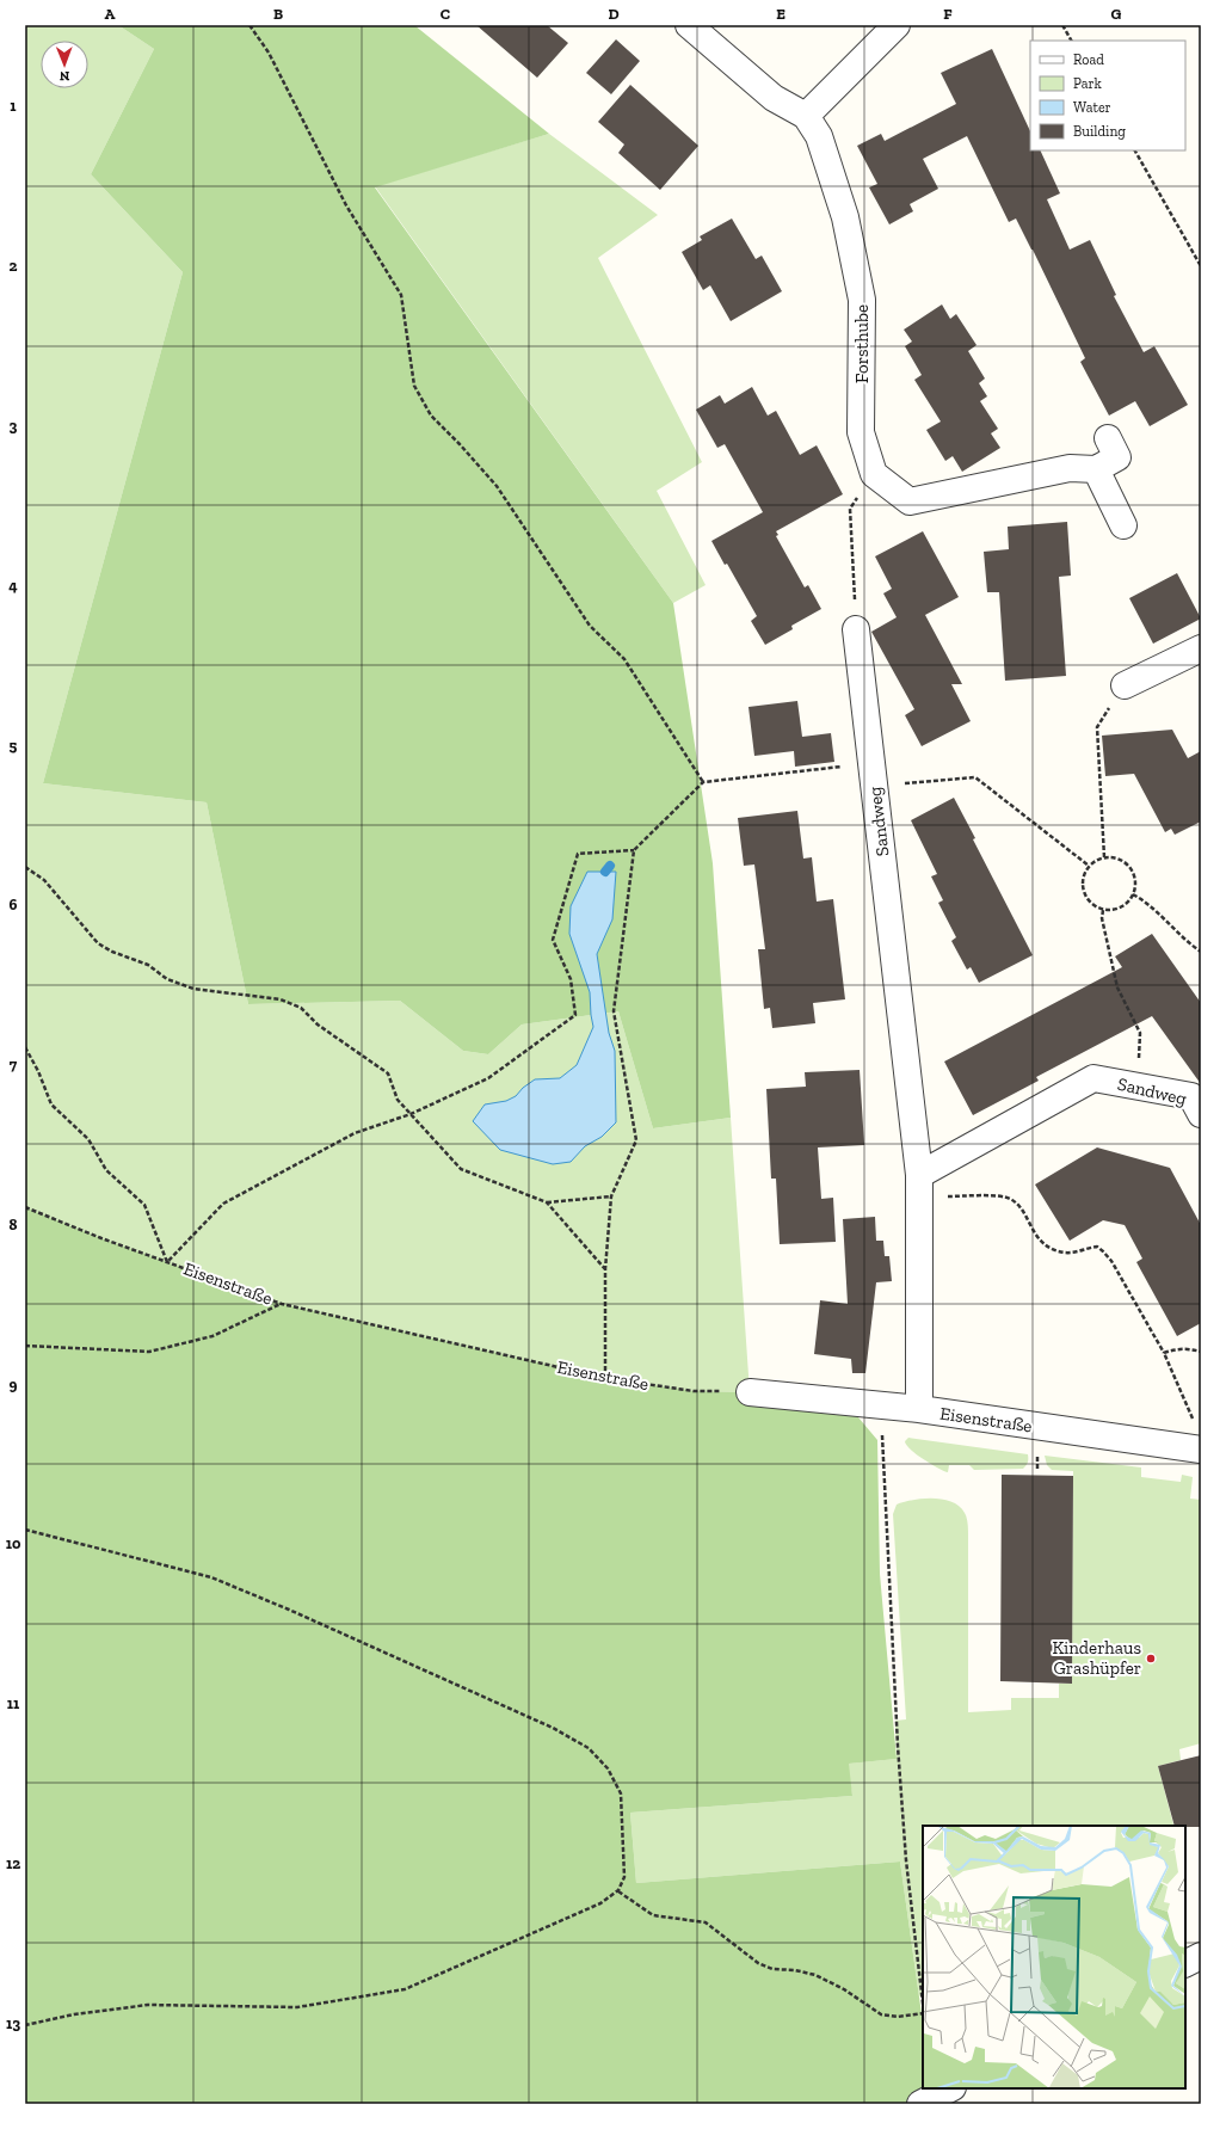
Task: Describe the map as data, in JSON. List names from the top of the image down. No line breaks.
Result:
{"streets":{"street":["Forsthube","Sandweg","Eisenstraße"]},"crossings":[["Sandweg","Eisenstraße"]],"places":["Kinderhaus Grashüpfer"],"legend":["Road","Park","Water","Building"],"north":"bottom","grid":{"columns":["A","B","C","D","E","F","G"],"rows":["1","2","3","4","5","6","7","8","9","10","11","12","13"]}}
